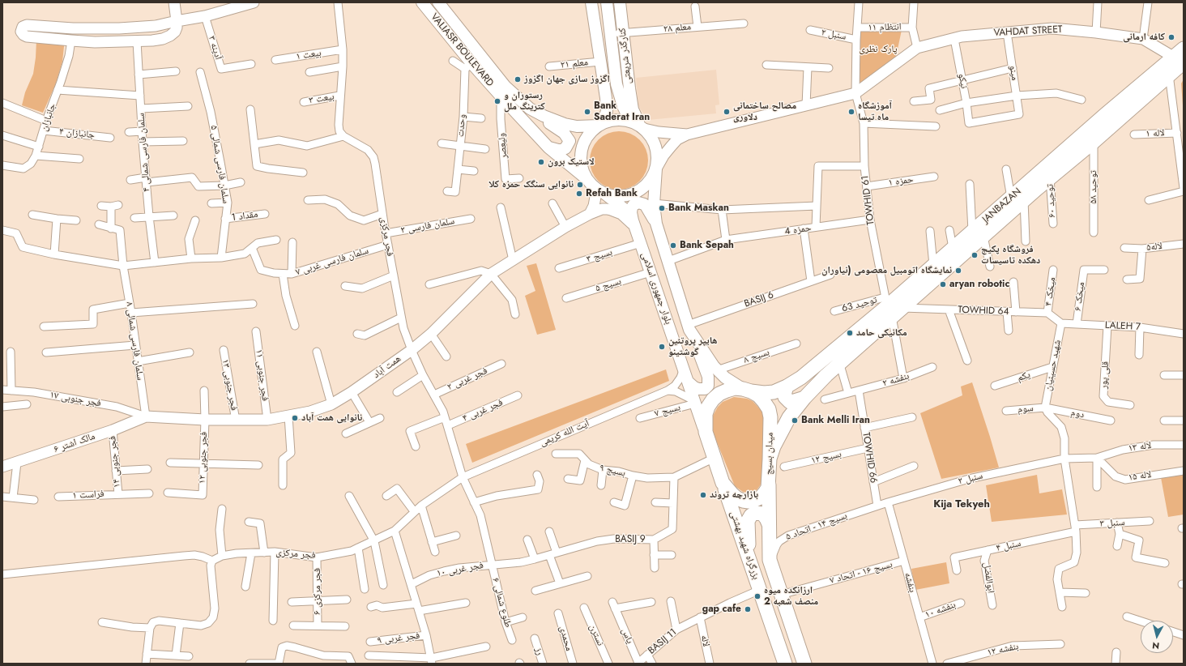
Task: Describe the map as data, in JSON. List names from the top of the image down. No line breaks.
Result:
{"streets":{"highway":["JANBAZAN","میدان بسیج","بزرگراه شهید بهشتی"],"main road":["VAHDAT STREET","VALIASR BOULEVARD","کنارگذر شریعتی","بلوار جمهوری اسلامی","همت آباد","مالک اشتر ۶"],"street":["انتظام ۱۱","معلم ۲۸","سنبل ۲","آدینه ۳","بیعت ۱","معلم ۲۱","مینو","نیکو","بیعت ۳","جانبازان","وحدت","جانبازان ۴","لاله ۱","ولیعصر","سلمان فارسی شمالی ۴","سلمان فارسی شمالی ۵","حمزه ۱","توحید ۵۸","TOWHID 61","توحید ۶۰","مقداد 1","سلمان فارسی ۲","حمزه 4","فجر مرکزی","لاله۵","بسیج ۳","سلمان فارسی غربی ۷","بسیج ۵","میخک ۴","میخک ۶","BASIJ 6","توحید 63","TOWHID 64","LALEH 7","سلمان فارسی شمالی ۸","بسیج ۸","شهید حسینیان","فجر جنوبی ۱۱","قلی پور","یکم","فجر غربی ۲","بنفشه ۲","فجر جنوبی ۱۳","فجر جنوبی ۱۷","سوم","فجر غربی ۴","بسیج ۷","دوم","آیت الله کریمی","لاله ۱۳","فجر جنوبی ۱۲","بسیج ۱۲","TOWHID 66","فجر جنوبی ۱۴","بسیج ۹","لاله ۱۵","فراست ۱","سنبل ۳","بسیج ۱۴ - اتحاد ۵","BASIJ 9","سنبل ۴","فجر غربی ۱۰","بسیج ۱۶ - اتحاد ۷","ابوالفضل","بنفشه","فجر مرکزی ۶","طلوع شمالی ۶","بنفشه ۱۰","نسترن","یاس","فجر غربی ۹","محمدی","لاله","BASIJ 11","بنفشه ۱۲","رز"]},"crossings":[["انتظام ۱۱","TOWHID 61"],["معلم ۲۸","کنارگذر شریعتی"],["VAHDAT STREET","مینو"],["VAHDAT STREET","نیکو"],["VAHDAT STREET","JANBAZAN"],["سنبل ۲","TOWHID 61"],["سنبل ۲","TOWHID 66"],["سنبل ۲","بسیج ۱۴ - اتحاد ۵"],["سنبل ۲","بنفشه"],["VALIASR BOULEVARD","کنارگذر شریعتی"],["VALIASR BOULEVARD","وحدت"],["VALIASR BOULEVARD","ولیعصر"],["VALIASR BOULEVARD","بلوار جمهوری اسلامی"],["کنارگذر شریعتی","بلوار جمهوری اسلامی"],["مینو","نیکو"],["جانبازان","جانبازان ۴"],["سلمان فارسی شمالی ۵","مقداد 1"],["حمزه ۱","TOWHID 61"],["توحید ۵۸","JANBAZAN"],["TOWHID 61","JANBAZAN"],["TOWHID 61","حمزه 4"],["TOWHID 61","توحید 63"],["TOWHID 61","TOWHID 64"],["TOWHID 61","بنفشه ۲"],["توحید ۶۰","JANBAZAN"],["JANBAZAN","بلوار جمهوری اسلامی"],["JANBAZAN","توحید 63"],["JANBAZAN","TOWHID 64"],["JANBAZAN","میدان بسیج"],["سلمان فارسی ۲","فجر مرکزی"],["حمزه 4","بلوار جمهوری اسلامی"],["فجر مرکزی","سلمان فارسی غربی ۷"],["فجر مرکزی","همت آباد"],["فجر مرکزی","فجر غربی ۲"],["فجر مرکزی","فجر غربی ۴"],["فجر مرکزی","آیت الله کریمی"],["فجر مرکزی","فجر مرکزی ۶"],["فجر مرکزی","طلوع شمالی ۶"],["بسیج ۳","بلوار جمهوری اسلامی"],["بسیج ۵","بلوار جمهوری اسلامی"],["بلوار جمهوری اسلامی","BASIJ 6"],["بلوار جمهوری اسلامی","بسیج ۸"],["بلوار جمهوری اسلامی","همت آباد"],["بلوار جمهوری اسلامی","بسیج ۷"],["بلوار جمهوری اسلامی","میدان بسیج"],["میخک ۴","TOWHID 64"],["میخک ۶","LALEH 7"],["توحید 63","TOWHID 64"],["LALEH 7","شهید حسینیان"],["LALEH 7","قلی پور"],["سلمان فارسی شمالی ۸","همت آباد"],["سلمان فارسی شمالی ۸","فجر جنوبی ۱۷"],["سلمان فارسی شمالی ۸","مالک اشتر ۶"],["شهید حسینیان","یکم"],["شهید حسینیان","سوم"],["شهید حسینیان","دوم"],["همت آباد","فجر جنوبی ۱۱"],["همت آباد","فجر جنوبی ۱۳"],["همت آباد","فجر جنوبی ۱۷"],["همت آباد","مالک اشتر ۶"],["همت آباد","فجر جنوبی ۱۲"],["بنفشه ۲","TOWHID 66"],["فجر جنوبی ۱۷","مالک اشتر ۶"],["سوم","دوم"],["مالک اشتر ۶","فجر جنوبی ۱۴"],["لاله ۱۳","لاله ۱۵"],["میدان بسیج","بزرگراه شهید بهشتی"],["بسیج ۱۲","TOWHID 66"],["TOWHID 66","بسیج ۱۴ - اتحاد ۵"],["فجر جنوبی ۱۴","فراست ۱"],["بسیج ۹","BASIJ 9"],["سنبل ۳","سنبل ۴"],["بسیج ۱۴ - اتحاد ۵","بزرگراه شهید بهشتی"],["BASIJ 9","فجر غربی ۱۰"],["BASIJ 9","طلوع شمالی ۶"],["بزرگراه شهید بهشتی","بسیج ۱۶ - اتحاد ۷"],["بزرگراه شهید بهشتی","BASIJ 11"],["سنبل ۴","ابوالفضل"],["فجر غربی ۱۰","طلوع شمالی ۶"],["بسیج ۱۶ - اتحاد ۷","بنفشه"],["بنفشه","بنفشه ۱۰"],["یاس","BASIJ 11"],["لاله","BASIJ 11"]],"districts":["Kija Tekyeh"],"parks":["پارک نظری"],"places":["کافه ارمانی","اگزوز سازی جهان اگزوز","رستوران و کترینگ ملل","Bank Saderat Iran","مصالح ساختمانی دلاوری","آموزشگاه ماه تیسا","لاستیک برون","نانوایی سنگک حمزه کلا","Refah Bank","Bank Maskan","Bank Sepah","فروشگاه پکیج دهکده تاسیسات","نمایشگاه اتومبیل معصومی (نیاوران","aryan robotic","مکانیکی حامد","هایپر پروتئین گوشتینو","نانوایی همت آباد","Bank Melli Iran","بازارچه تروند","ارزانکده میوه منصف شعبه 2","gap cafe"],"north":"bottom"}
